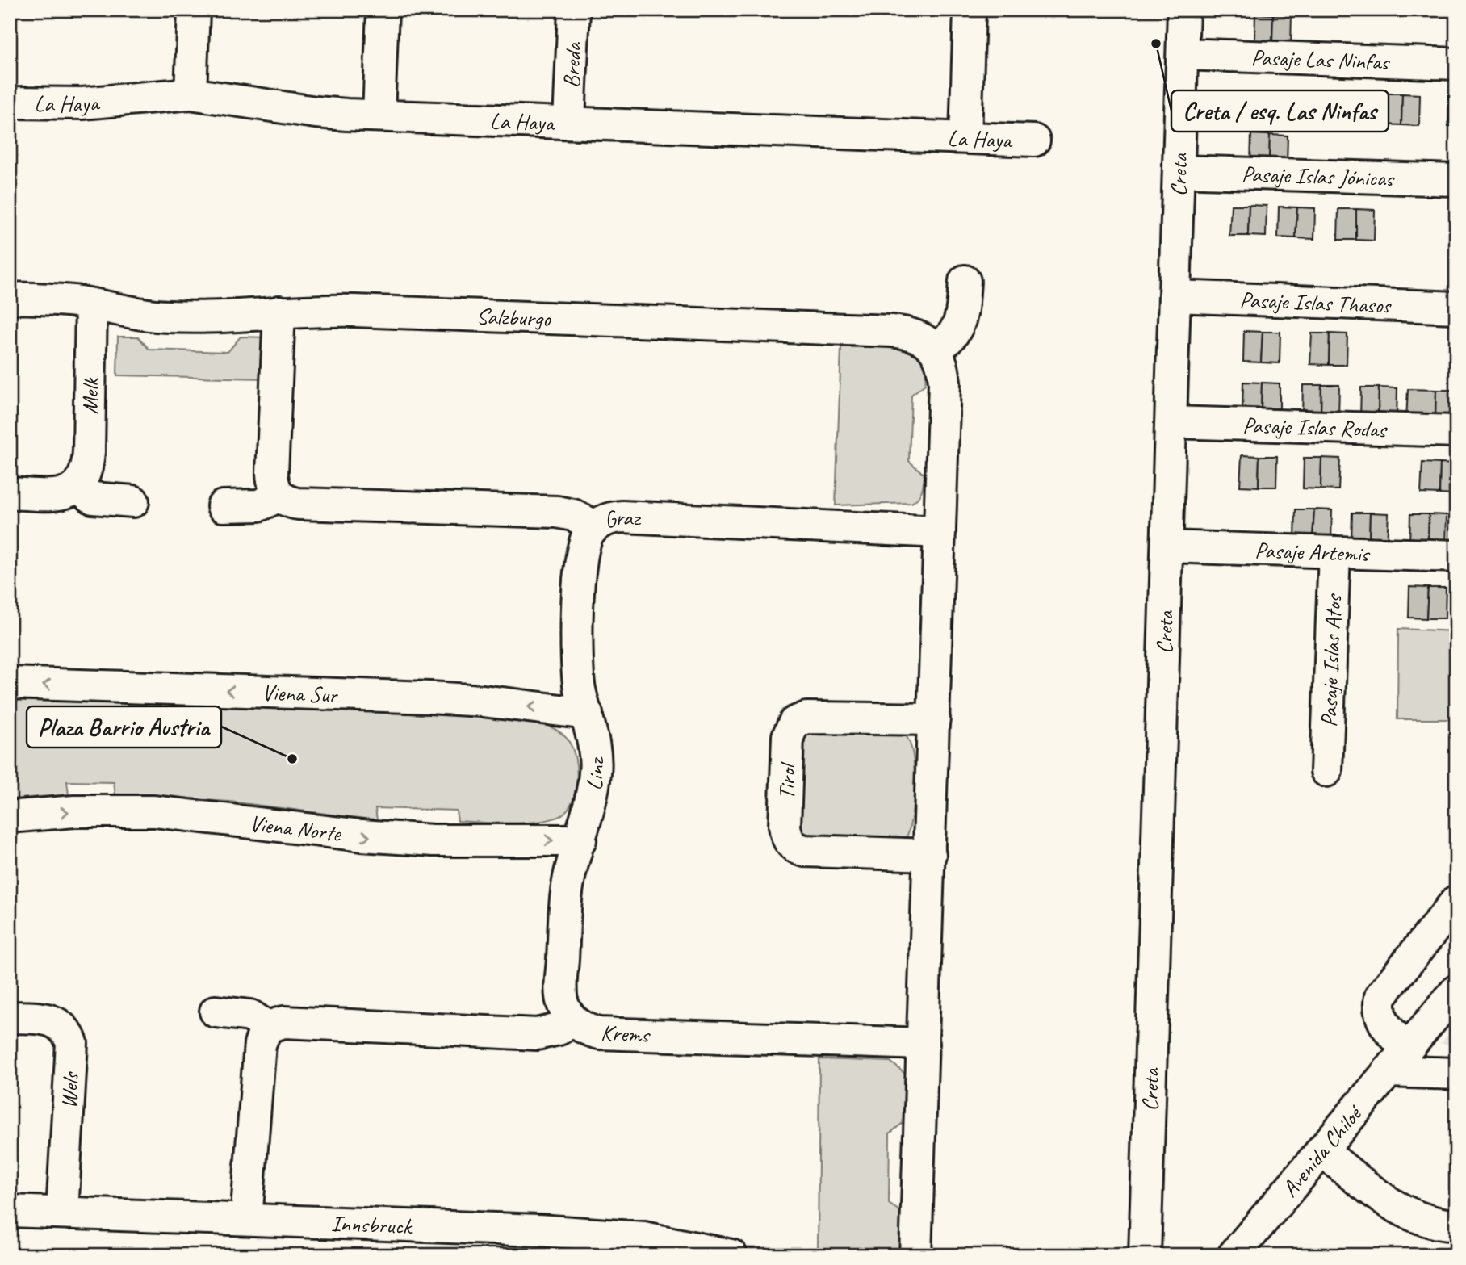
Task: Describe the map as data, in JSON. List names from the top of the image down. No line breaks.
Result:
{"streets":{"street":["Pasaje Las Ninfas","Breda","La Haya","Creta","Pasaje Islas Jónicas","Pasaje Islas Thasos","Salzburgo","Melk","Pasaje Islas Rodas","Graz","Pasaje Artemis","Pasaje Islas Atos","Viena Sur","Linz","Tirol","Viena Norte","Krems","Wels","Avenida Chiloé","Innsbruck"]},"crossings":[["Pasaje Las Ninfas","Creta"],["Breda","La Haya"],["Creta","Pasaje Islas Jónicas"],["Creta","Pasaje Islas Thasos"],["Creta","Pasaje Islas Rodas"],["Creta","Pasaje Artemis"],["Salzburgo","Melk"],["Graz","Linz"],["Pasaje Artemis","Pasaje Islas Atos"],["Viena Sur","Linz"],["Linz","Viena Norte"],["Linz","Krems"],["Wels","Innsbruck"]],"one_way":["Viena Norte"],"places":["Creta / esq. Las Ninfas","Plaza Barrio Austria"]}
